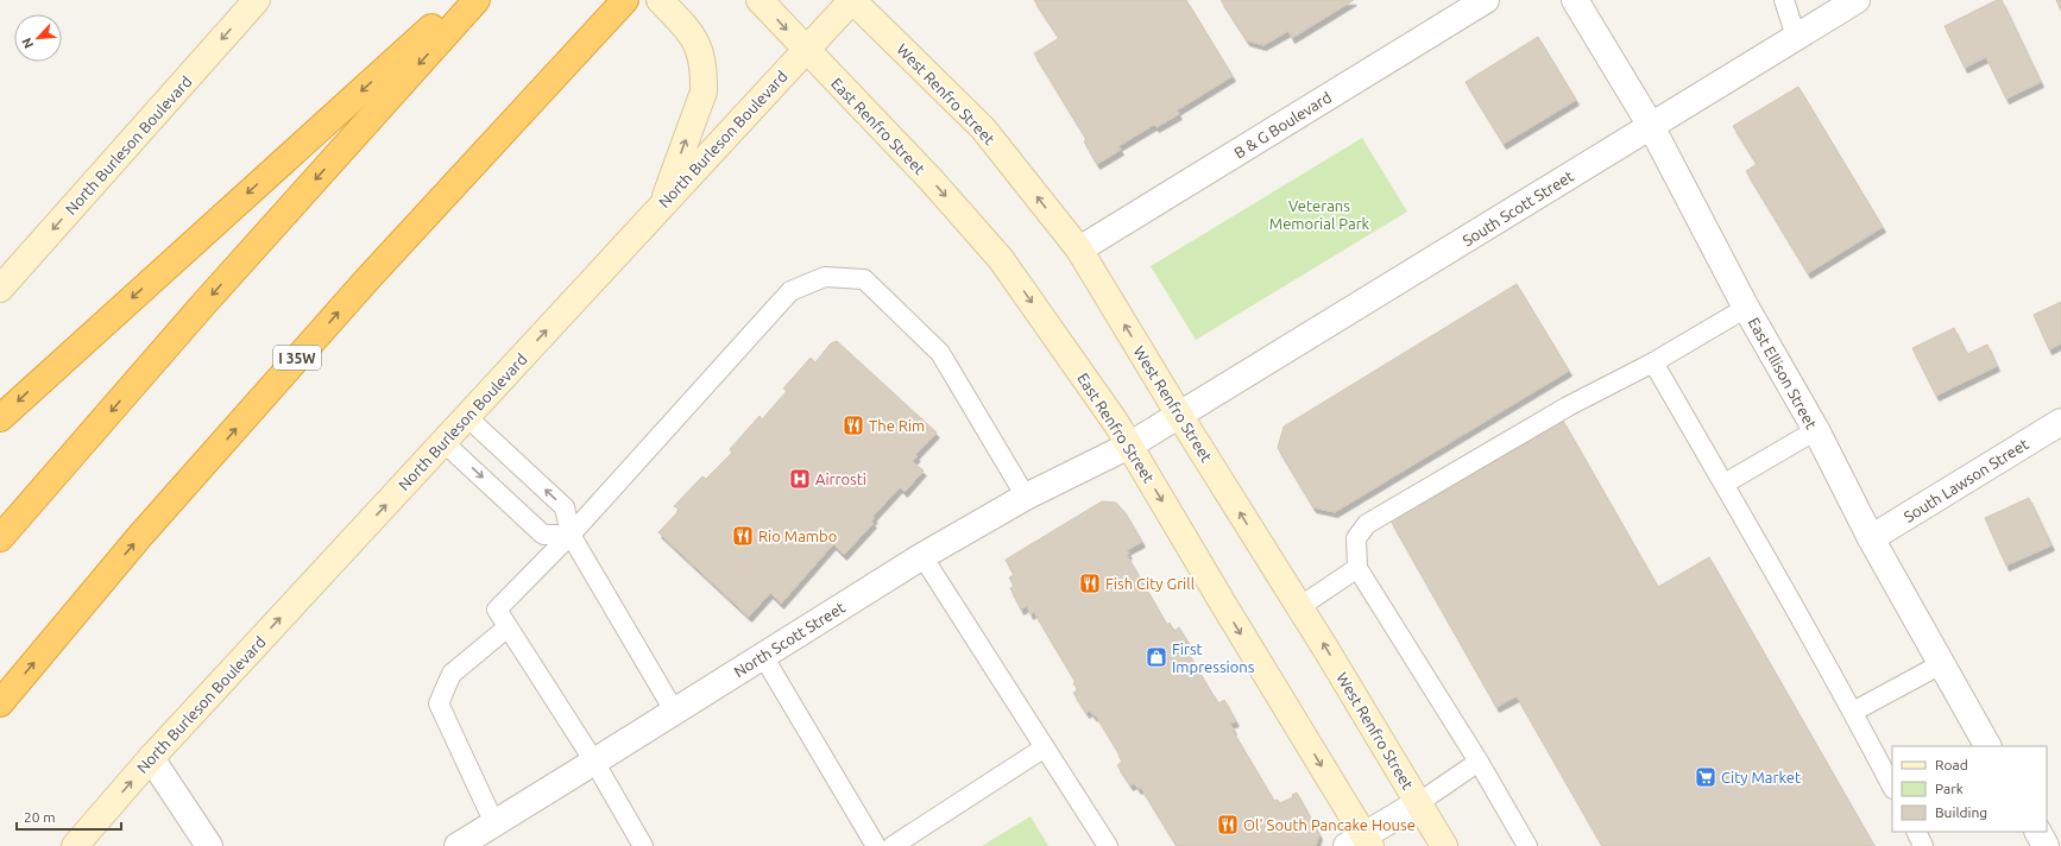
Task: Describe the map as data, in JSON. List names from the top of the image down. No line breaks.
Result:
{"streets":{"highway":["I 35W"],"main road":["West Renfro Street","East Renfro Street","North Burleson Boulevard"],"street":["B & G Boulevard","South Scott Street","East Ellison Street","South Lawson Street","North Scott Street"]},"crossings":[["West Renfro Street","B & G Boulevard"],["West Renfro Street","North Burleson Boulevard"],["West Renfro Street","South Scott Street"],["East Renfro Street","North Burleson Boulevard"],["East Renfro Street","South Scott Street"],["East Renfro Street","North Scott Street"],["South Scott Street","East Ellison Street"],["South Scott Street","North Scott Street"],["East Ellison Street","South Lawson Street"]],"one_way":["West Renfro Street","East Renfro Street"],"parks":["Veterans Memorial Park"],"places":{"restaurant":["The Rim","Rio Mambo","Fish City Grill","Ol' South Pancake House"],"hospital":["Airrosti"],"shop":["First Impressions"],"supermarket":["City Market"]},"legend":["Road","Park","Building"],"scale_bar":"20 m","north":"bottom left"}
